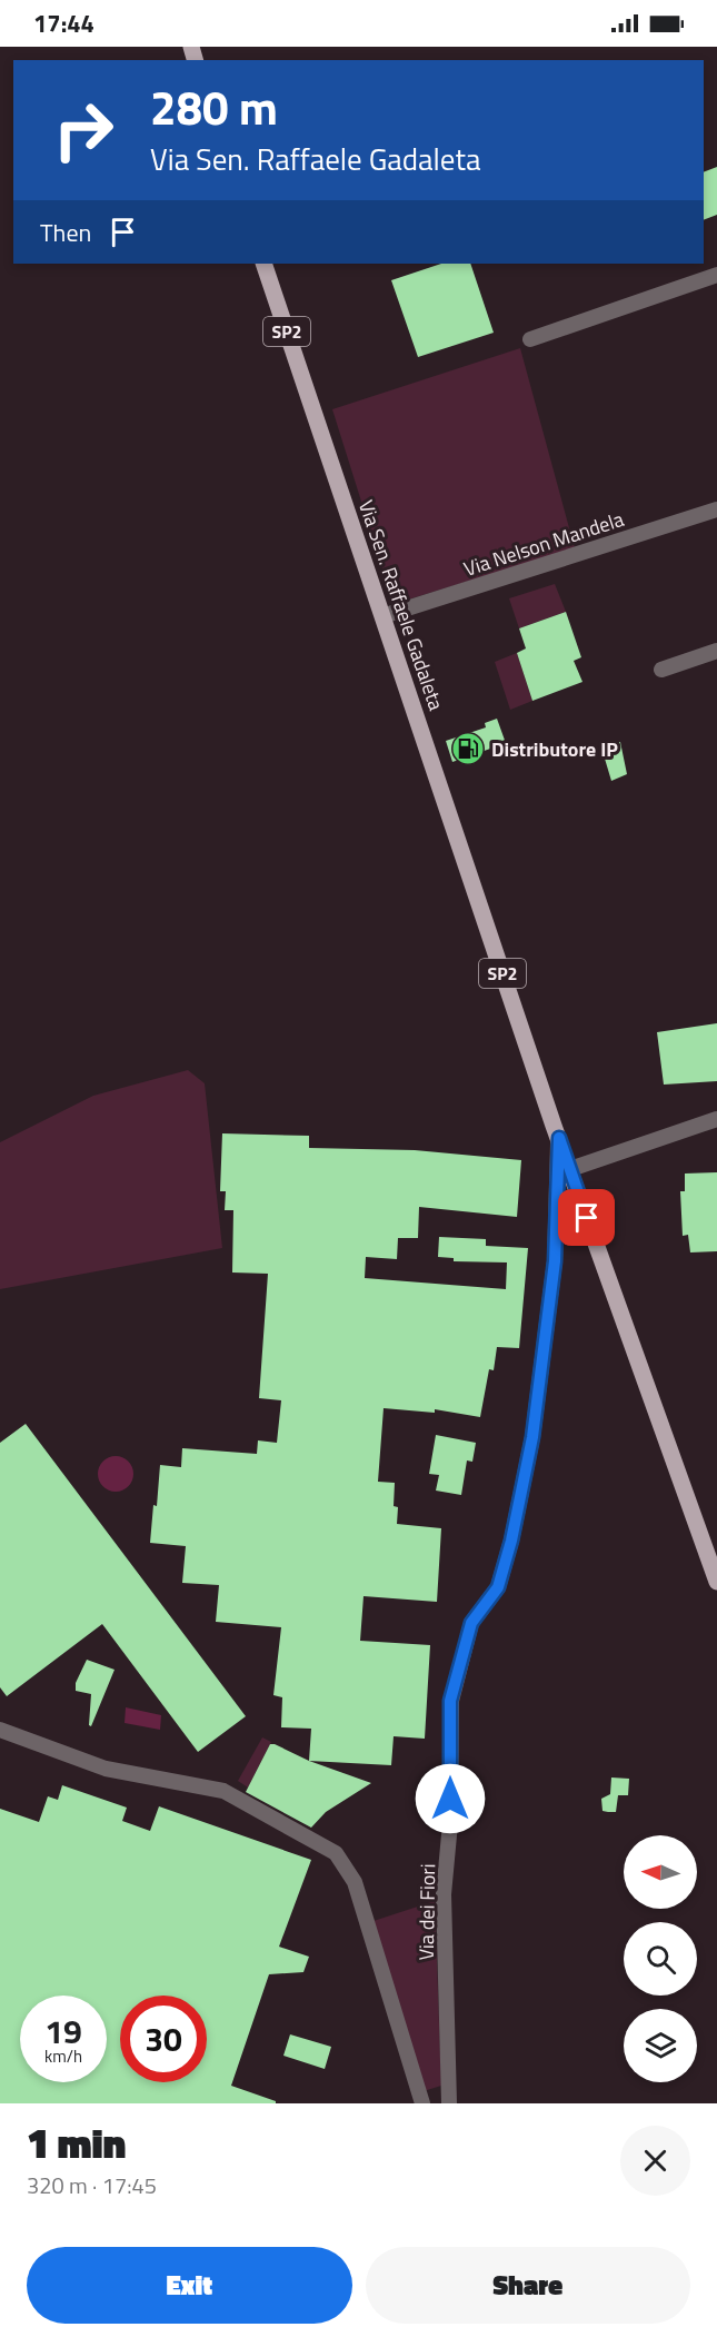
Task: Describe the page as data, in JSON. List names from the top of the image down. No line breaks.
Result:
{"streets":{"main road":["SP2","Via Sen. Raffaele Gadaleta"],"street":["Via Nelson Mandela","Via dei Fiori"]},"crossings":[["Via Nelson Mandela","Via Sen. Raffaele Gadaleta"],["Via Sen. Raffaele Gadaleta","Via dei Fiori"]],"places":{"fuel station":["Distributore IP"]},"north":"left","page":{"status":"17:44","turn":["280 m","Via Sen. Raffaele Gadaleta"],"then":"Then","speed":"19 km/h","limit":"30","heading":["1 min","320 m · 17:45"],"buttons":["Exit","Share"]}}
